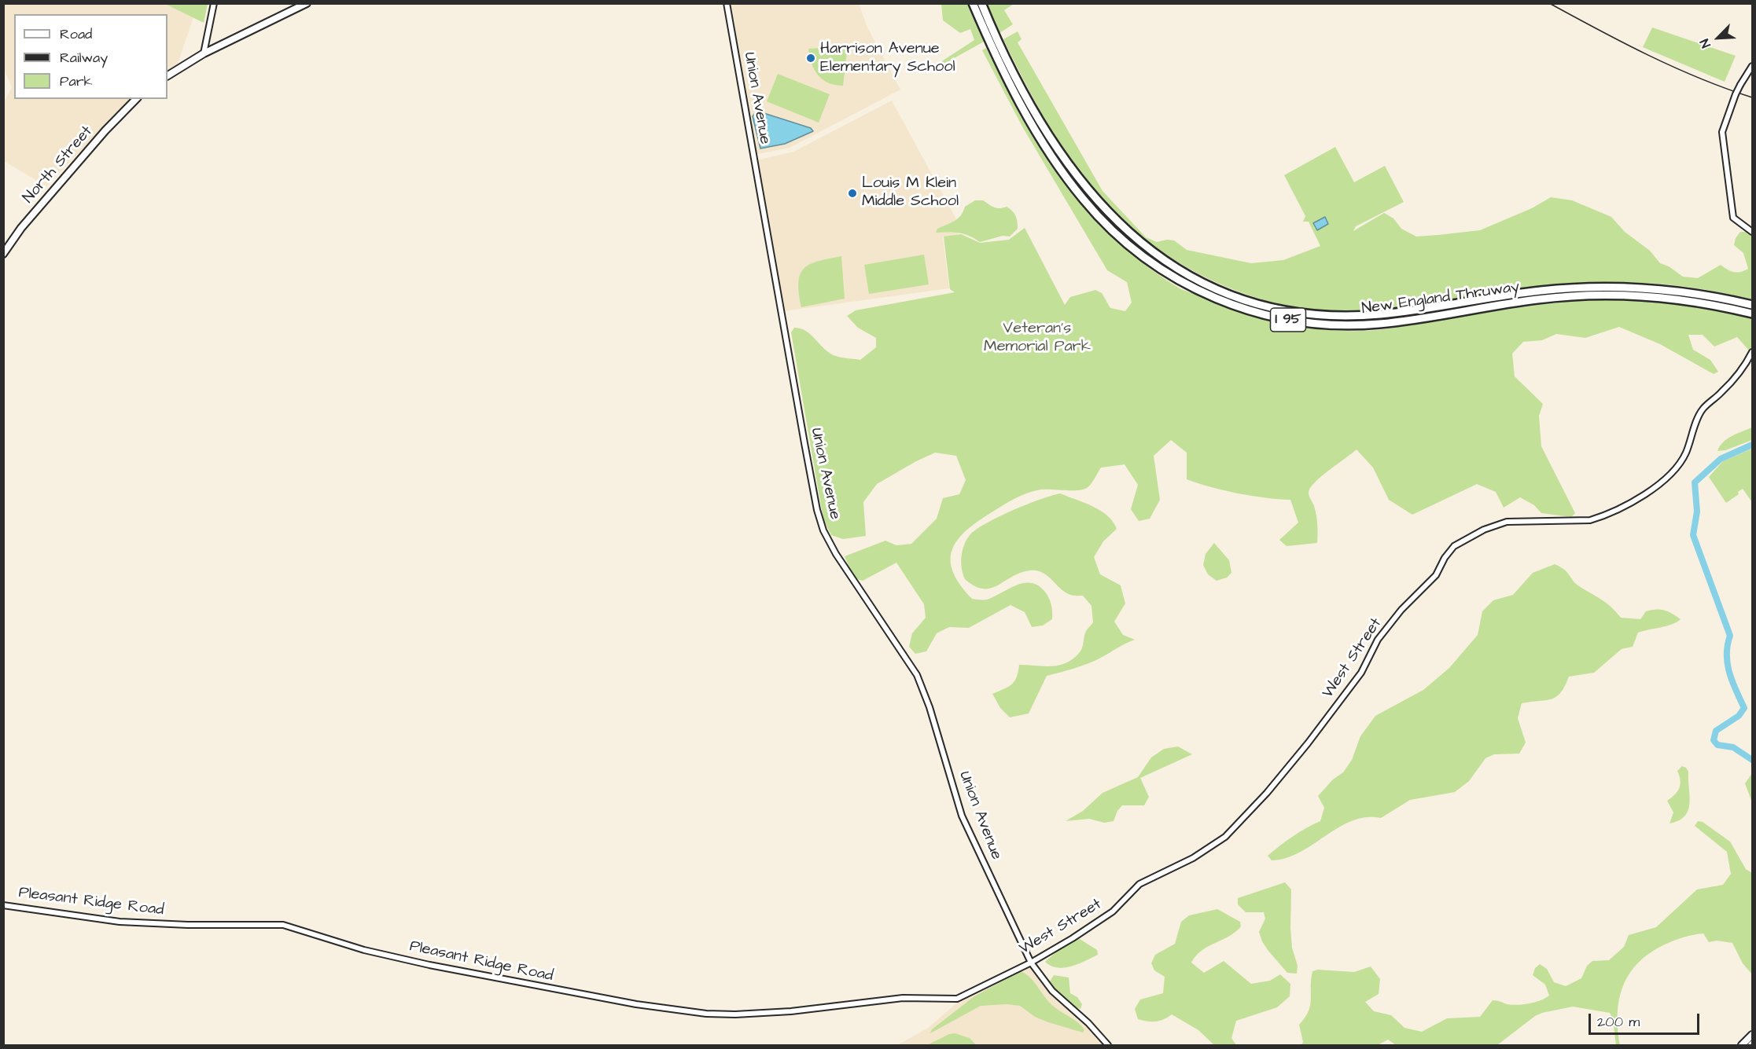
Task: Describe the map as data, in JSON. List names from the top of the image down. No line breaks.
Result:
{"streets":{"highway":["New England Thruway","I 95"],"main road":["North Street"],"street":["Union Avenue","West Street","Pleasant Ridge Road"]},"crossings":[["Union Avenue","West Street"],["West Street","Pleasant Ridge Road"]],"parks":["Veteran's Memorial Park"],"places":["Harrison Avenue Elementary School","Louis M Klein Middle School"],"legend":["Road","Railway","Park"],"scale_bar":"200 m","north":"bottom left"}
